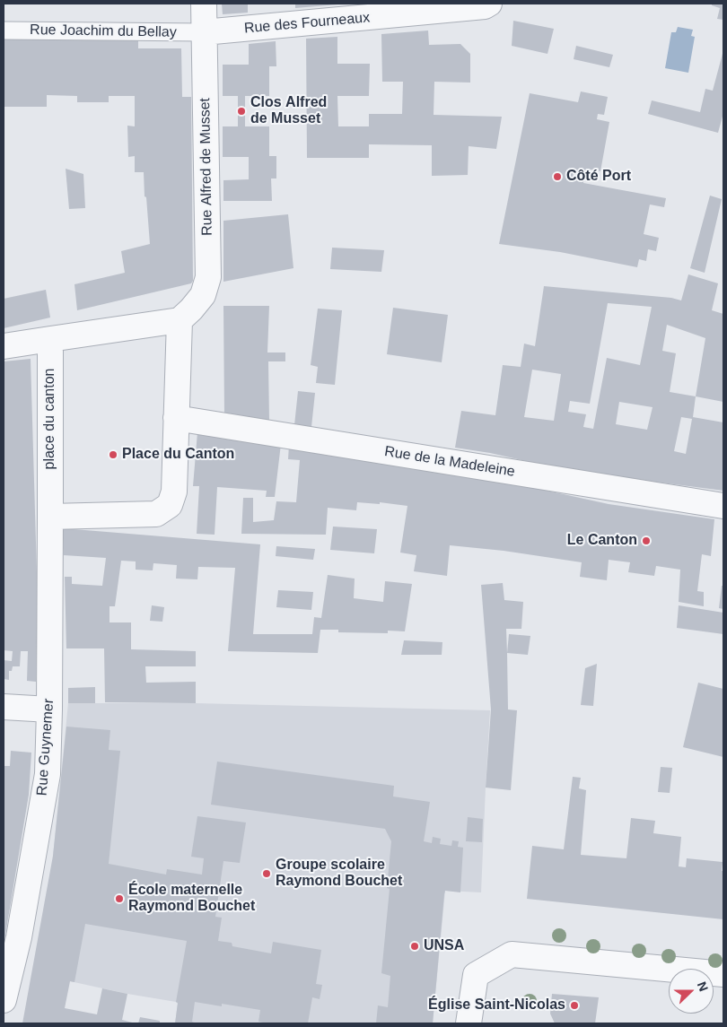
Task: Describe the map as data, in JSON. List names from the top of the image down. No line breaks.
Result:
{"streets":{"street":["Rue des Fourneaux","Rue Alfred de Musset","place du canton","Rue de la Madeleine","Rue Guynemer"],"lane":["Rue Joachim du Bellay"]},"crossings":[["Rue des Fourneaux","Rue Joachim du Bellay"],["Rue des Fourneaux","Rue Alfred de Musset"],["Rue Joachim du Bellay","Rue Alfred de Musset"],["place du canton","Rue Guynemer"]],"places":["Clos Alfred de Musset","Côté Port","Place du Canton","Le Canton","Groupe scolaire Raymond Bouchet","École maternelle Raymond Bouchet","UNSA","Église Saint-Nicolas"],"north":"right"}
